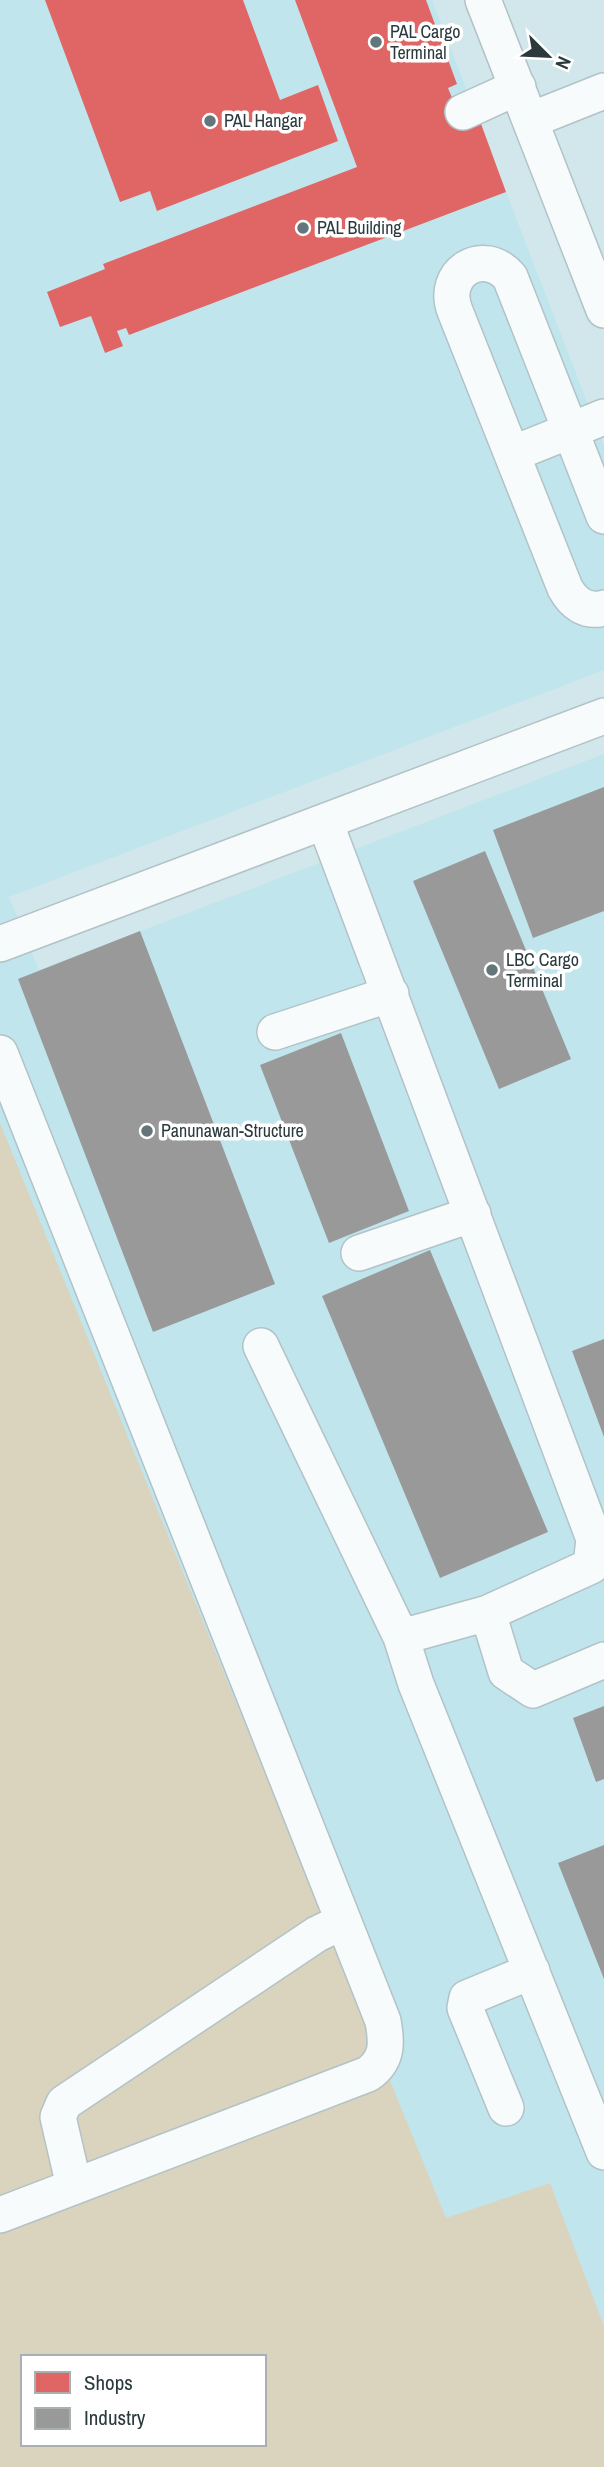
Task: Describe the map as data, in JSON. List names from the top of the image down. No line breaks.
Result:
{"places":["PAL Cargo Terminal","PAL Hangar","PAL Building","LBC Cargo Terminal","Panunawan-Structure"],"legend":["Shops","Industry"],"north":"bottom right"}
